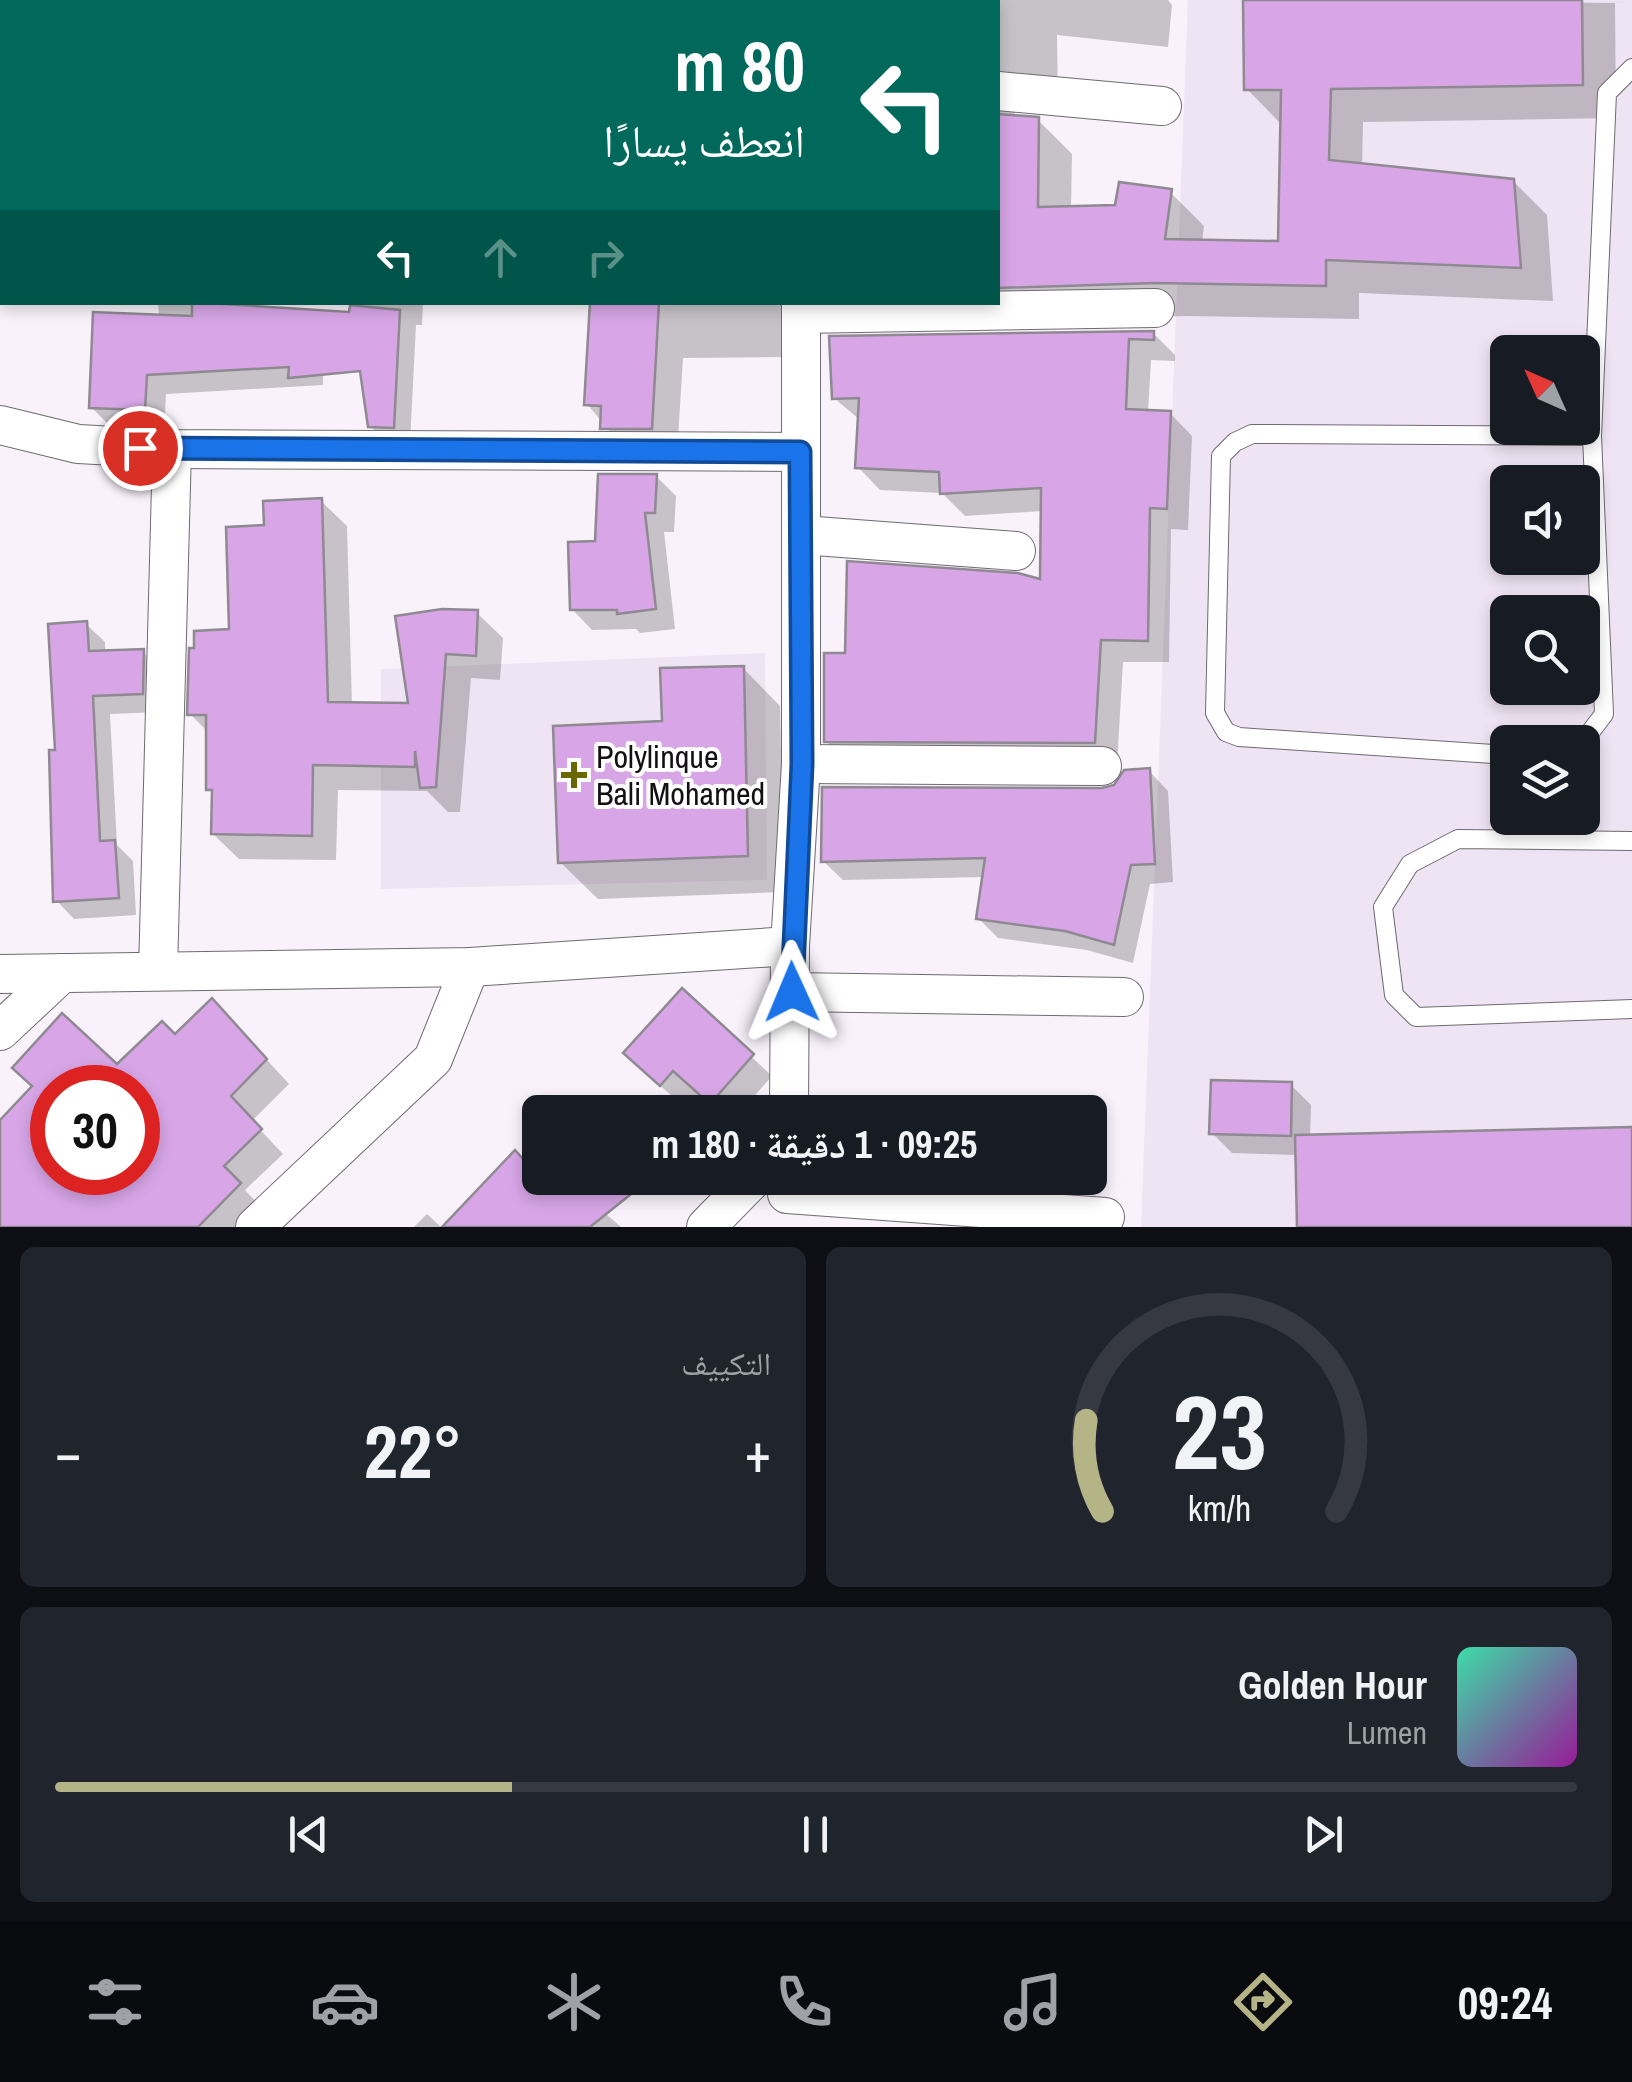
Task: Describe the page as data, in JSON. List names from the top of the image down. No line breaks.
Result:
{"places":{"health":["Polylinque Bali Mohamed"]},"north":"top left","page":{"turn":["80 m","انعطف يسارًا"],"limit":"30","trip":"09:25 · 1 دقيقة · 180 m","tile":"التكييف","heat":["−","22°","+"],"song":["Golden Hour","Lumen"],"tabs":"09:24","gauge":["23","km/h"]}}
